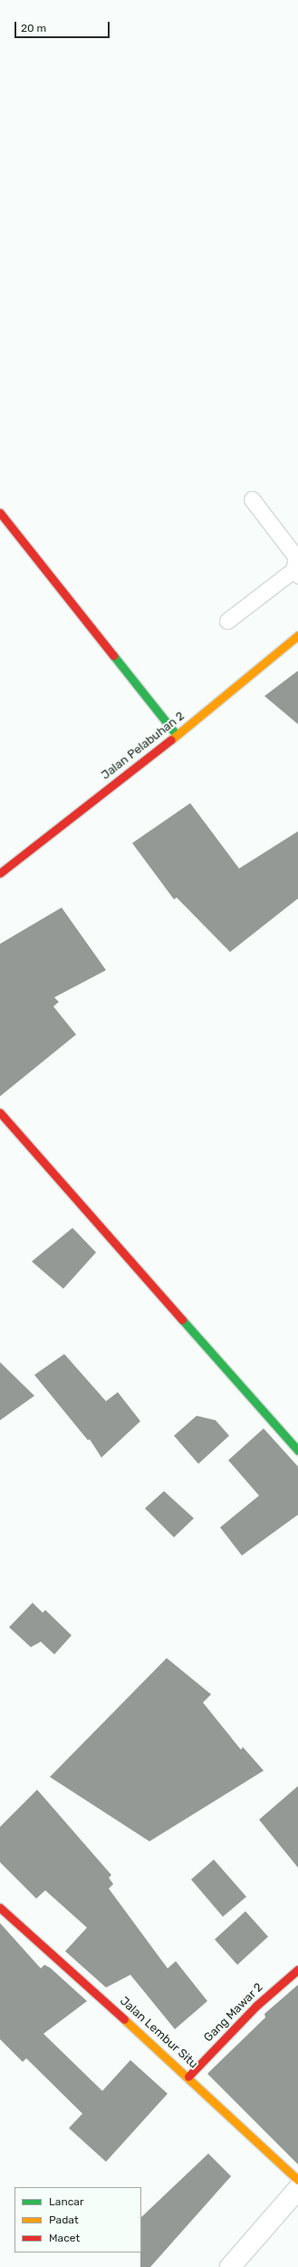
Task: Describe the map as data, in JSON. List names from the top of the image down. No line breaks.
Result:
{"streets":{"street":["Jalan Pelabuhan 2","Gang Mawar 2","Jalan Lembur Situ"]},"crossings":[["Gang Mawar 2","Jalan Lembur Situ"]],"legend":["Lancar","Padat","Macet"],"scale_bar":"20 m"}
